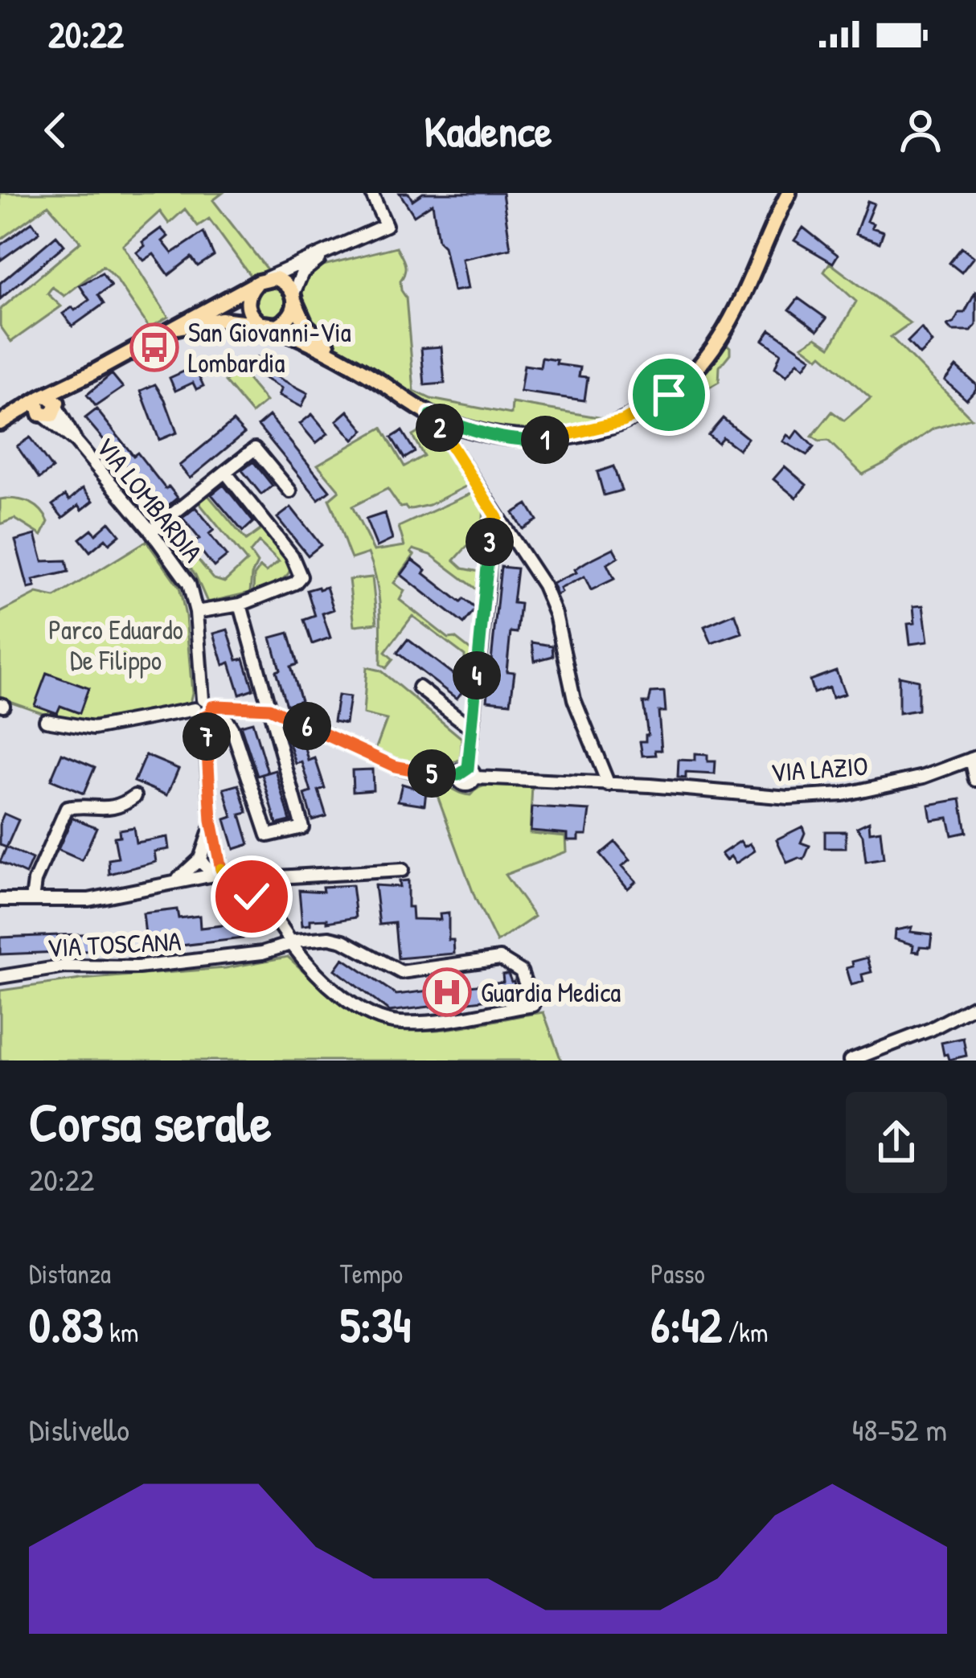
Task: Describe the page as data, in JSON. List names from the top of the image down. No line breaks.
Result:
{"streets":{"street":["VIA LOMBARDIA","VIA LAZIO","VIA TOSCANA"]},"crossings":[["VIA LOMBARDIA","VIA LAZIO"],["VIA LOMBARDIA","VIA TOSCANA"]],"parks":["Parco Eduardo De Filippo"],"places":{"bus stop":["San Giovanni-Via Lombardia"],"hospital":["Guardia Medica"]},"page":{"status":"20:22","header":"Kadence","pins":["2","1","3","4","6","7","5"],"heading":["Corsa serale","20:22"],"stats":[["Distanza","0.83 km"],["Tempo","5:34"],["Passo","6:42 /km"]],"chart":["Dislivello","48–52 m"]}}
